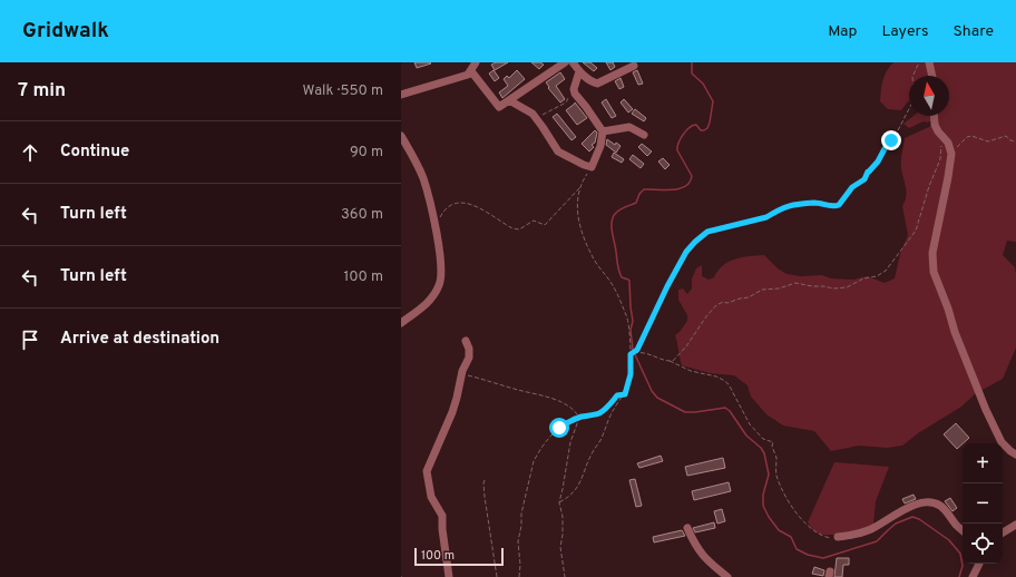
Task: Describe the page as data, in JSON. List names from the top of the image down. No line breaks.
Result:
{"scale_bar":"100 m","north":"top","page":{"header":"Gridwalk","nav":["Map","Layers","Share"],"heading":["7 min","Walk · 550 m"],"list":[["Continue","90 m"],["Turn left","360 m"],["Turn left","100 m"],"Arrive at destination"],"map_buttons":["+","−"],"scale":"100 m"}}
